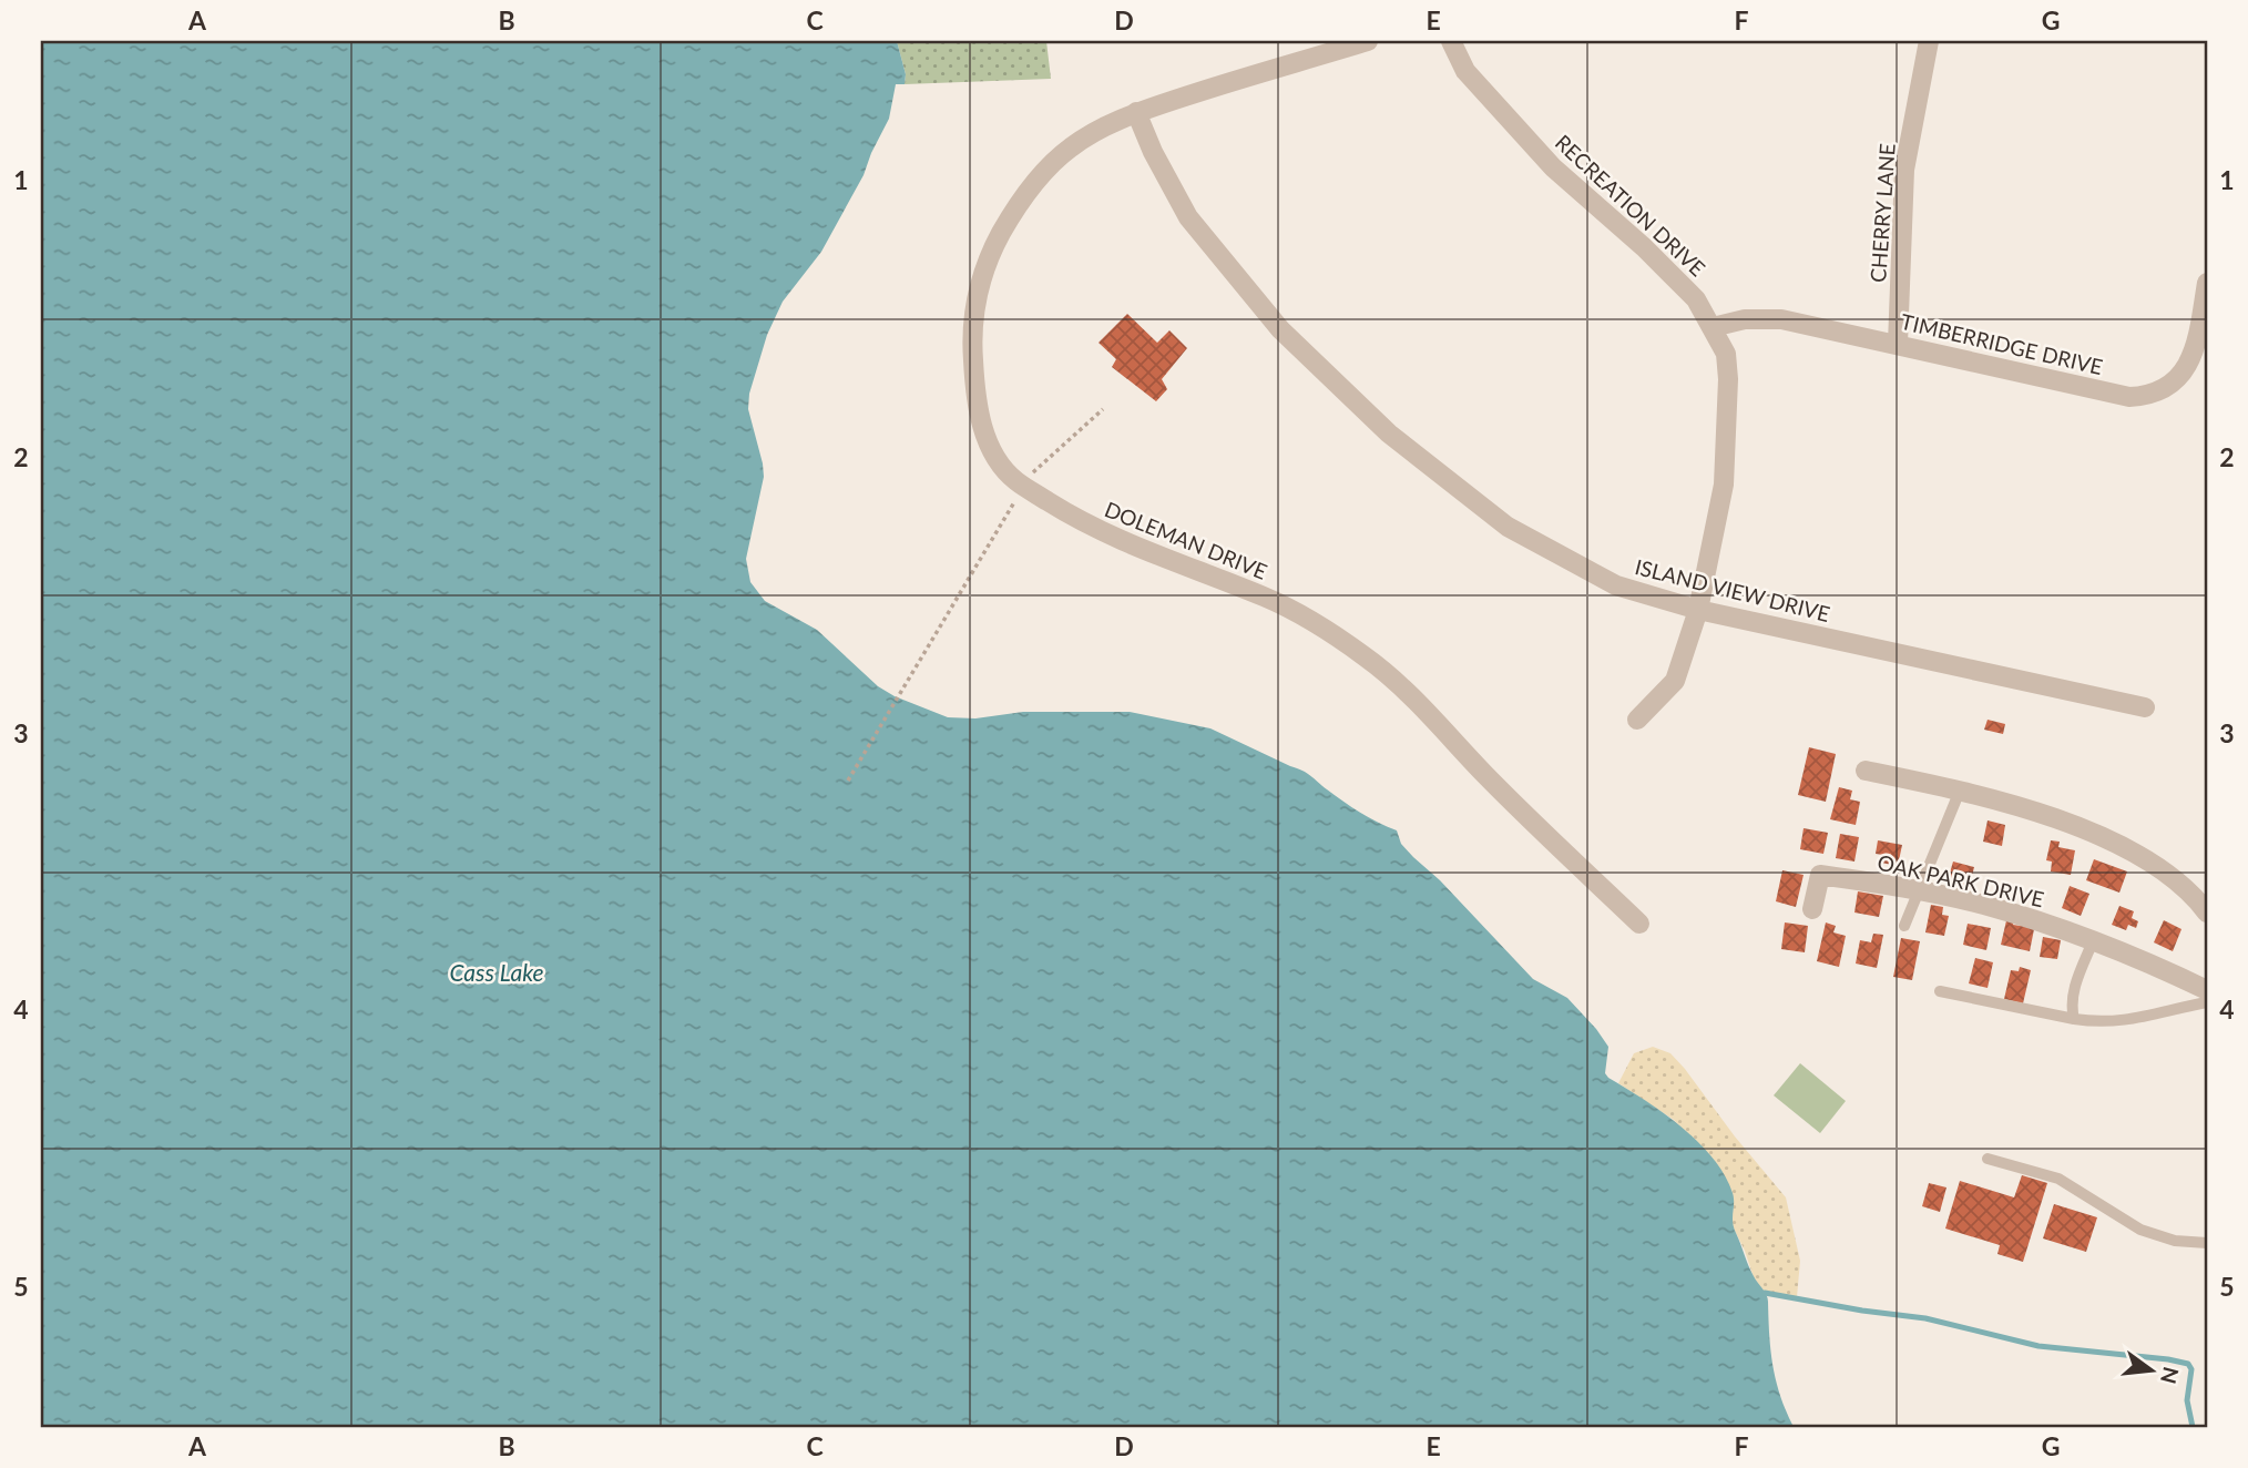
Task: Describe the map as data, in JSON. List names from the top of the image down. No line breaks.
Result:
{"streets":{"street":["RECREATION DRIVE","CHERRY LANE","TIMBERRIDGE DRIVE","DOLEMAN DRIVE","ISLAND VIEW DRIVE","OAK PARK DRIVE"]},"crossings":[["RECREATION DRIVE","TIMBERRIDGE DRIVE"],["RECREATION DRIVE","ISLAND VIEW DRIVE"],["CHERRY LANE","TIMBERRIDGE DRIVE"],["DOLEMAN DRIVE","ISLAND VIEW DRIVE"]],"water":["Cass Lake"],"north":"right","grid":{"columns":["A","B","C","D","E","F","G"],"rows":["1","2","3","4","5"]}}
